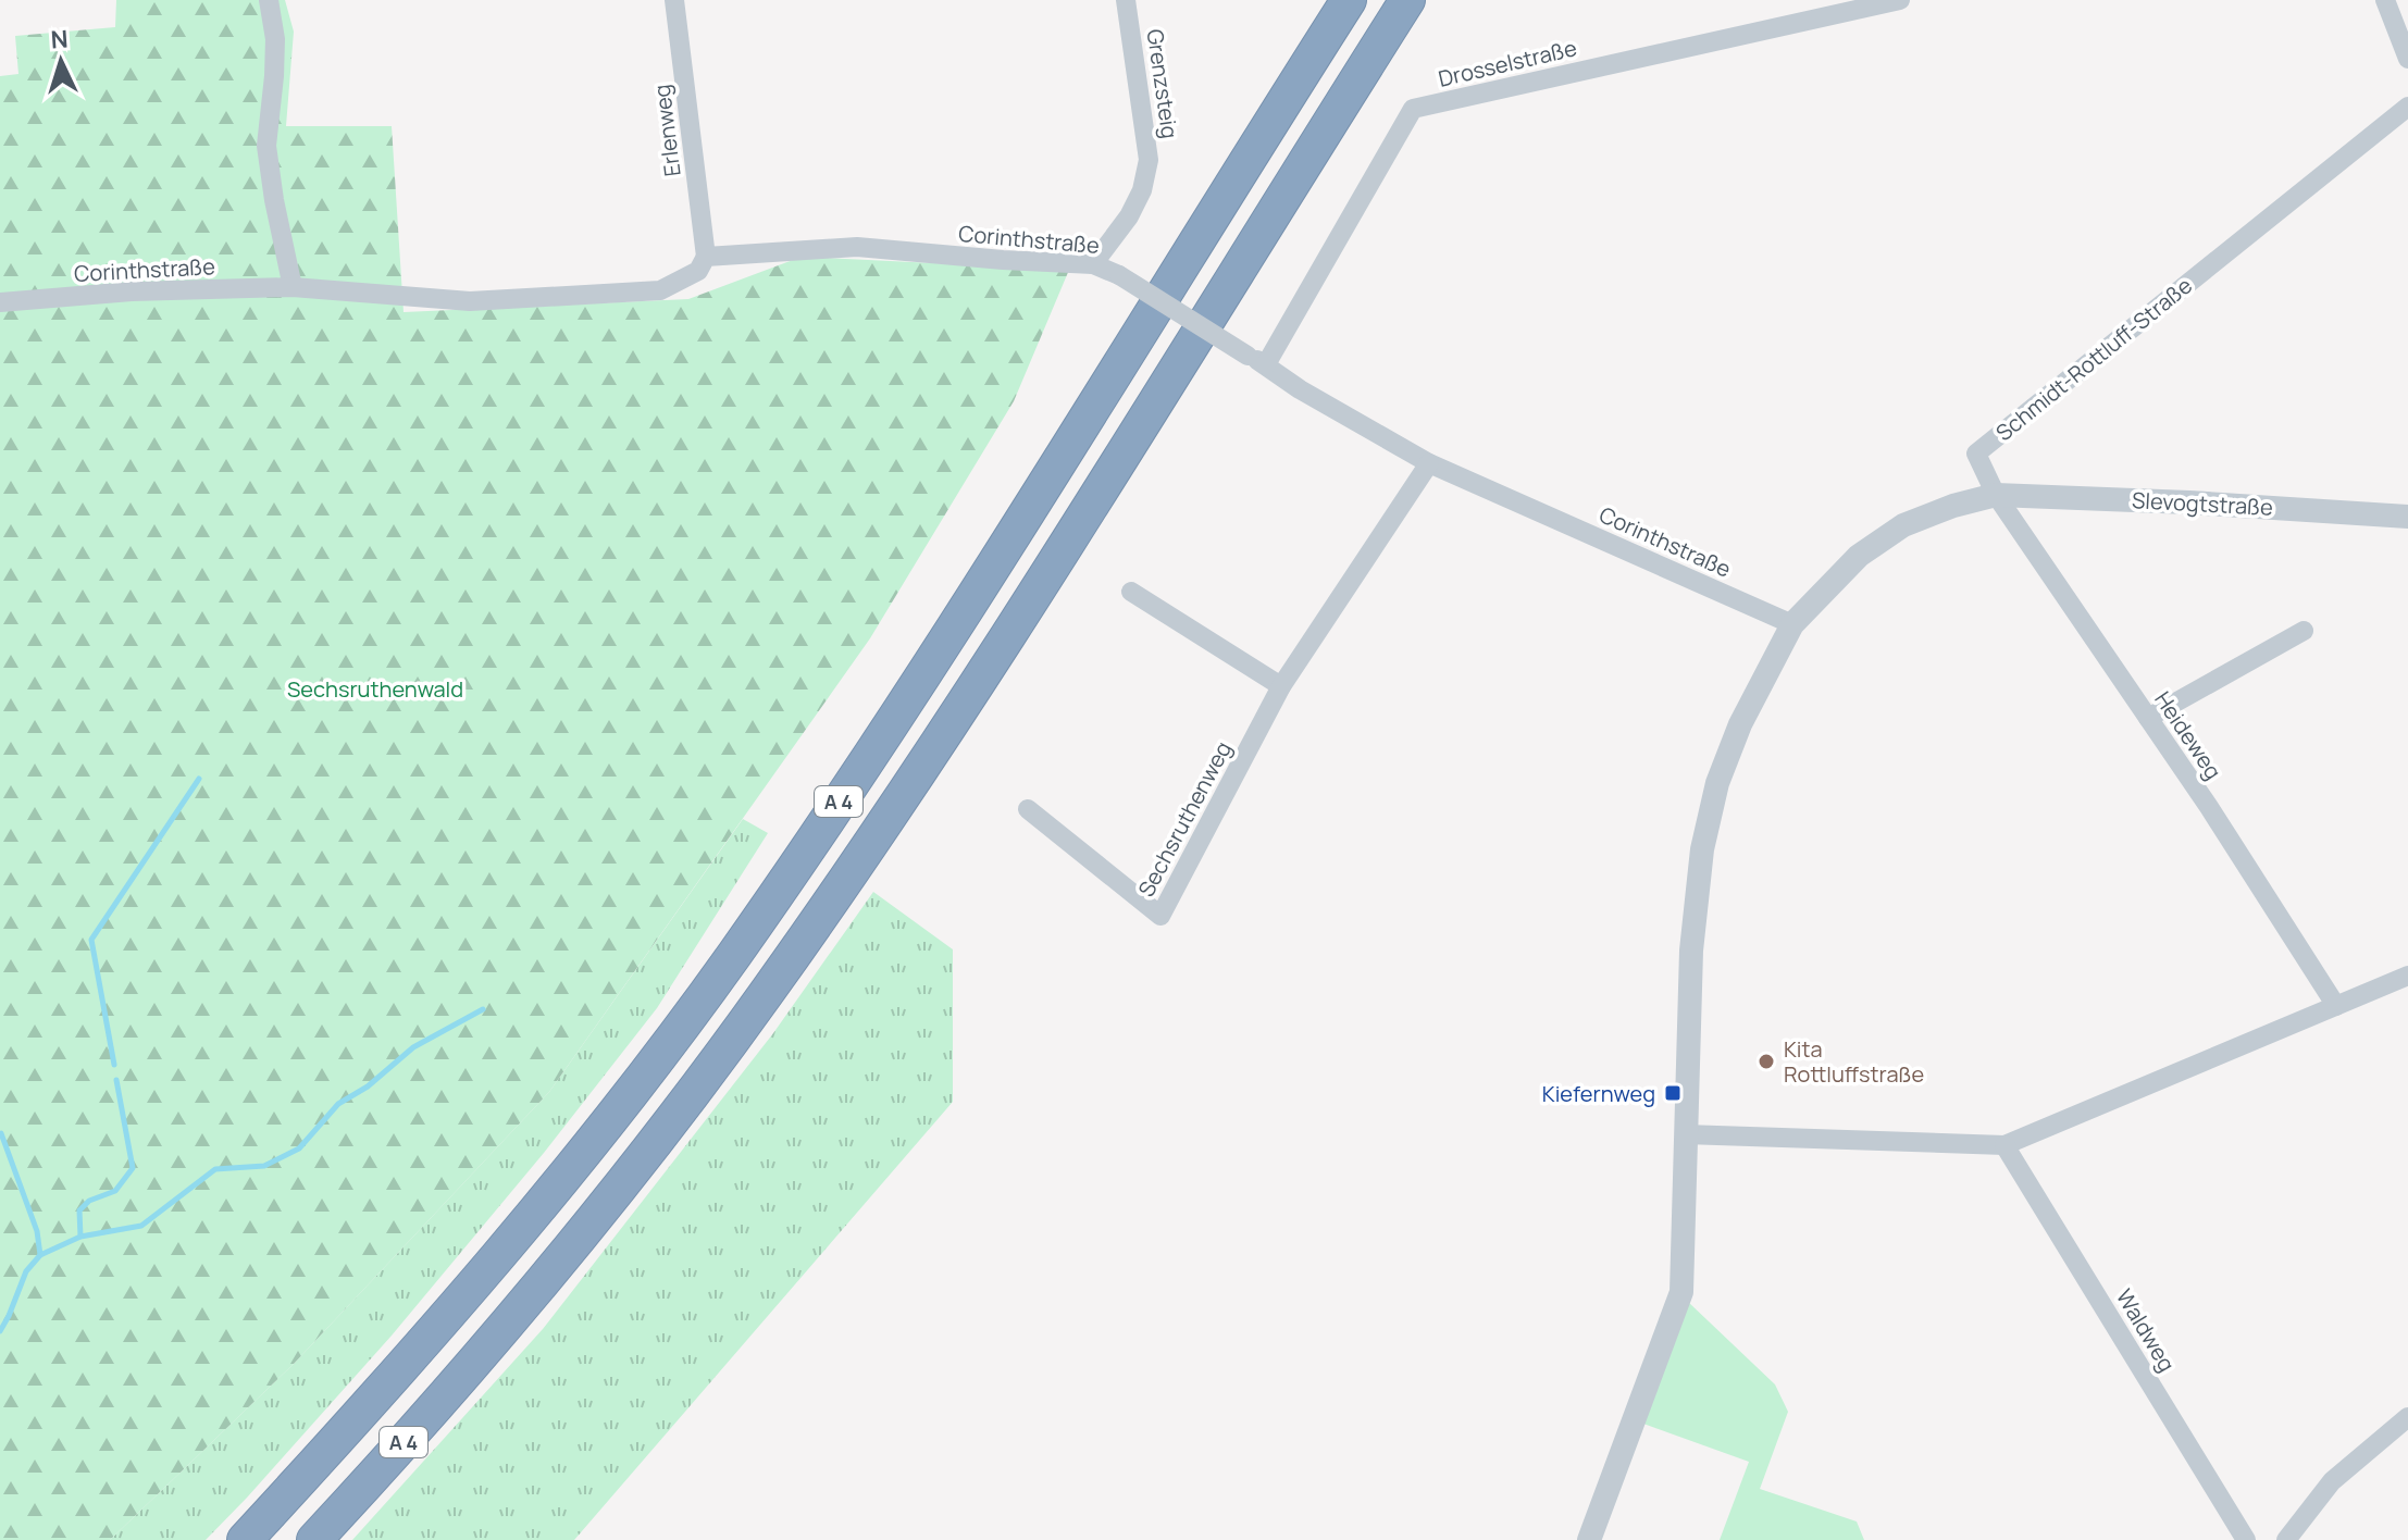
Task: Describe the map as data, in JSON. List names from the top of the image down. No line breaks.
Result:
{"streets":{"highway":["A 4"],"street":["Drosselstraße","Grenzsteig","Erlenweg","Corinthstraße","Schmidt-Rottluff-Straße","Slevogtstraße","Heideweg","Sechsruthenweg","Waldweg"]},"crossings":[["Drosselstraße","Corinthstraße"],["Grenzsteig","Corinthstraße"],["Erlenweg","Corinthstraße"],["Corinthstraße","Sechsruthenweg"],["Schmidt-Rottluff-Straße","Slevogtstraße"],["Schmidt-Rottluff-Straße","Heideweg"],["Slevogtstraße","Heideweg"]],"parks":["Sechsruthenwald"],"places":{"other":["Kita Rottluffstraße"],"transit":["Kiefernweg"]},"north":"top"}
